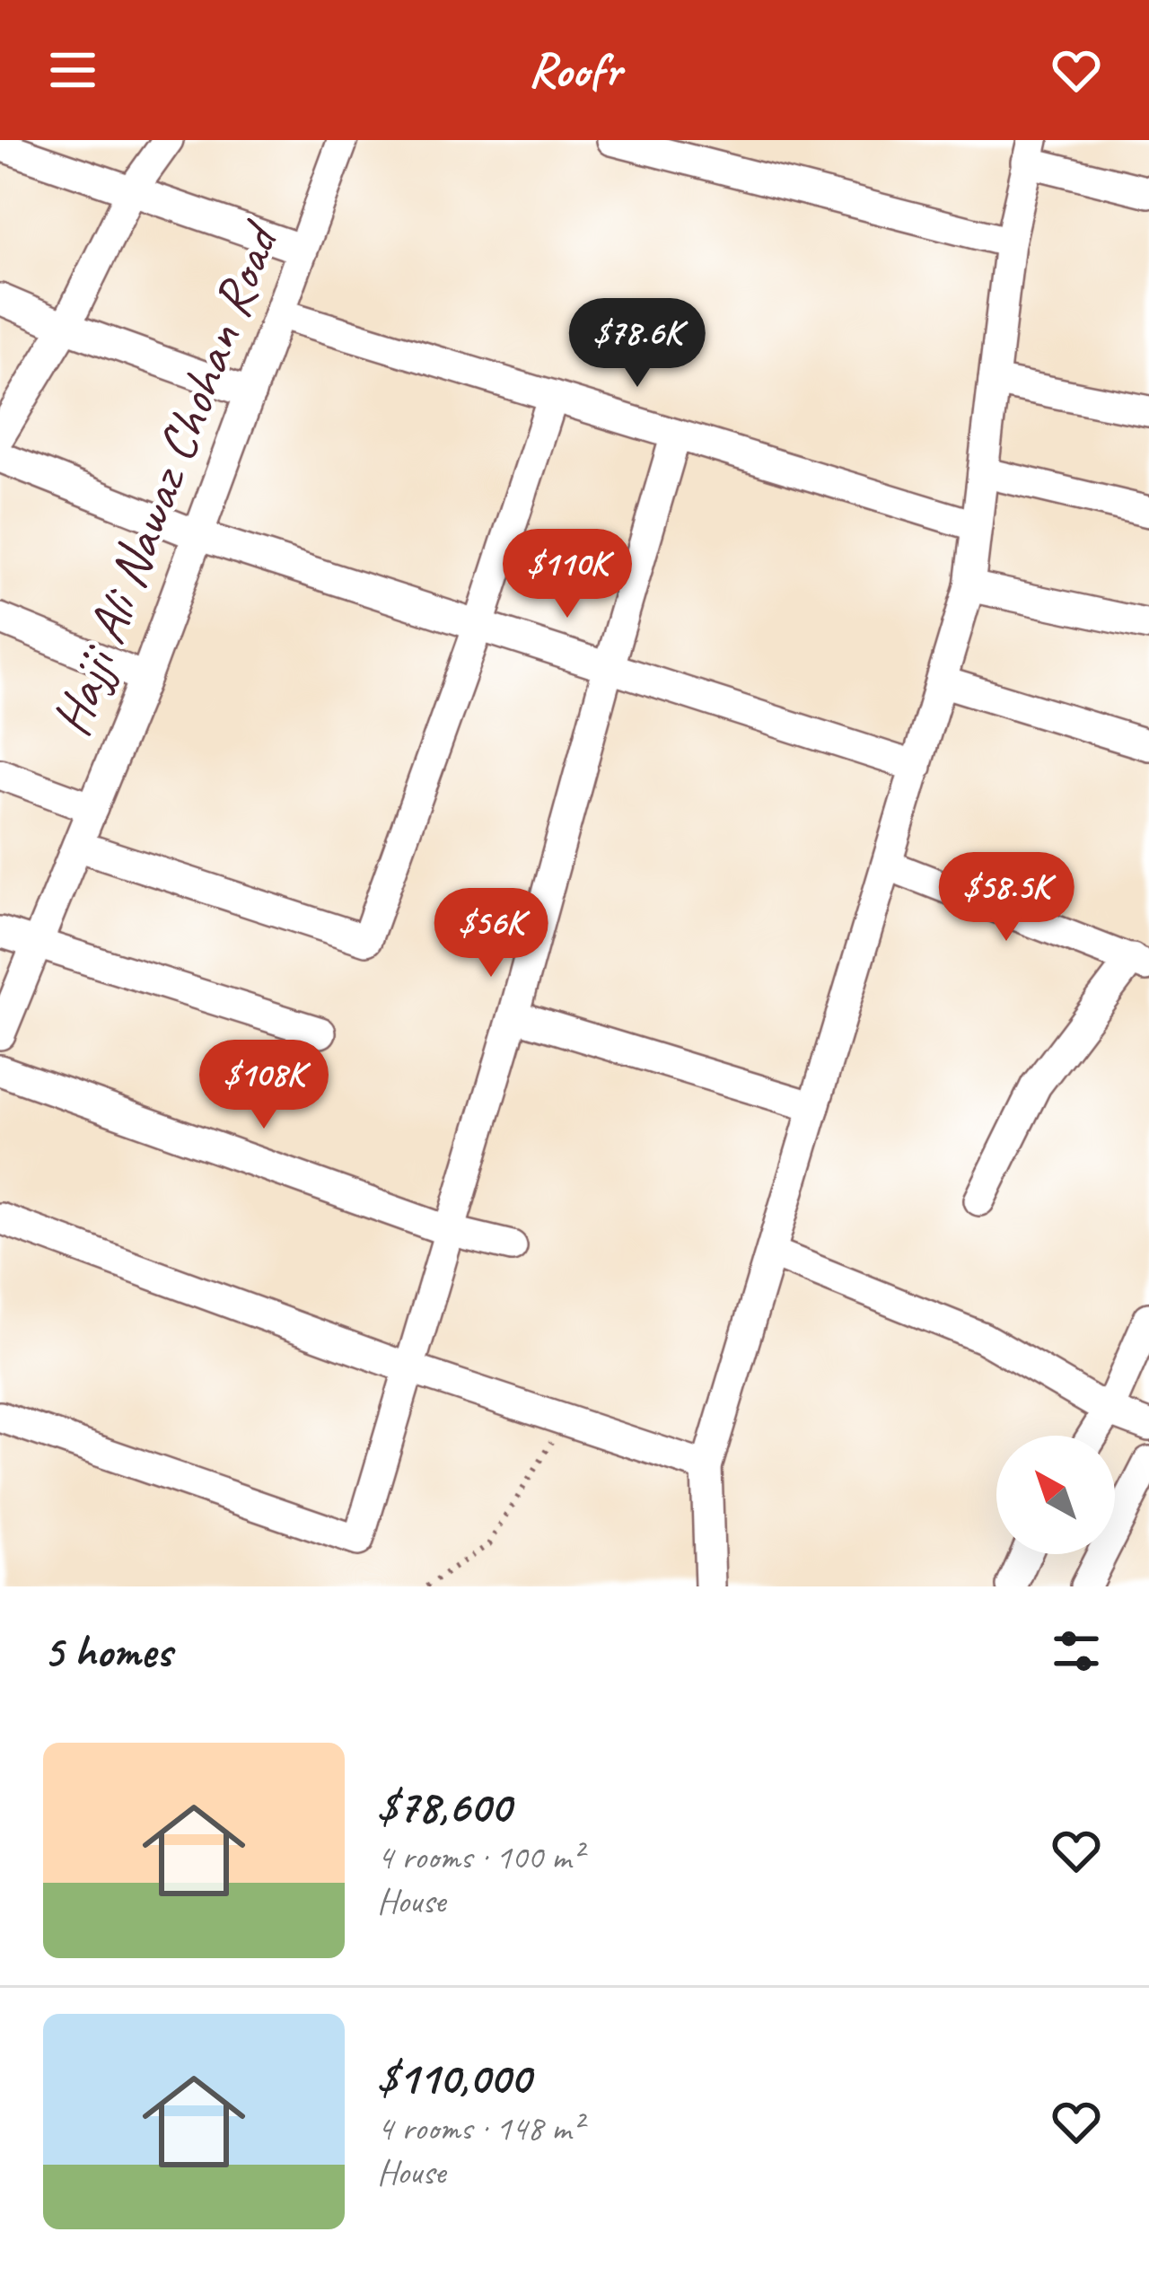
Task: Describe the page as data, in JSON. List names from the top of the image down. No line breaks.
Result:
{"streets":{"street":["Hajji Ali Nawaz Chohan Road"]},"north":"top left","page":{"header":"Roofr","price":["$78.6K","$110K","$58.5K","$56K","$108K"],"heading":"5 homes","list":[{"name":"$78,600","note":"4 rooms · 100 m² · House"},{"name":"$110,000","note":"4 rooms · 148 m² · House"}]}}
